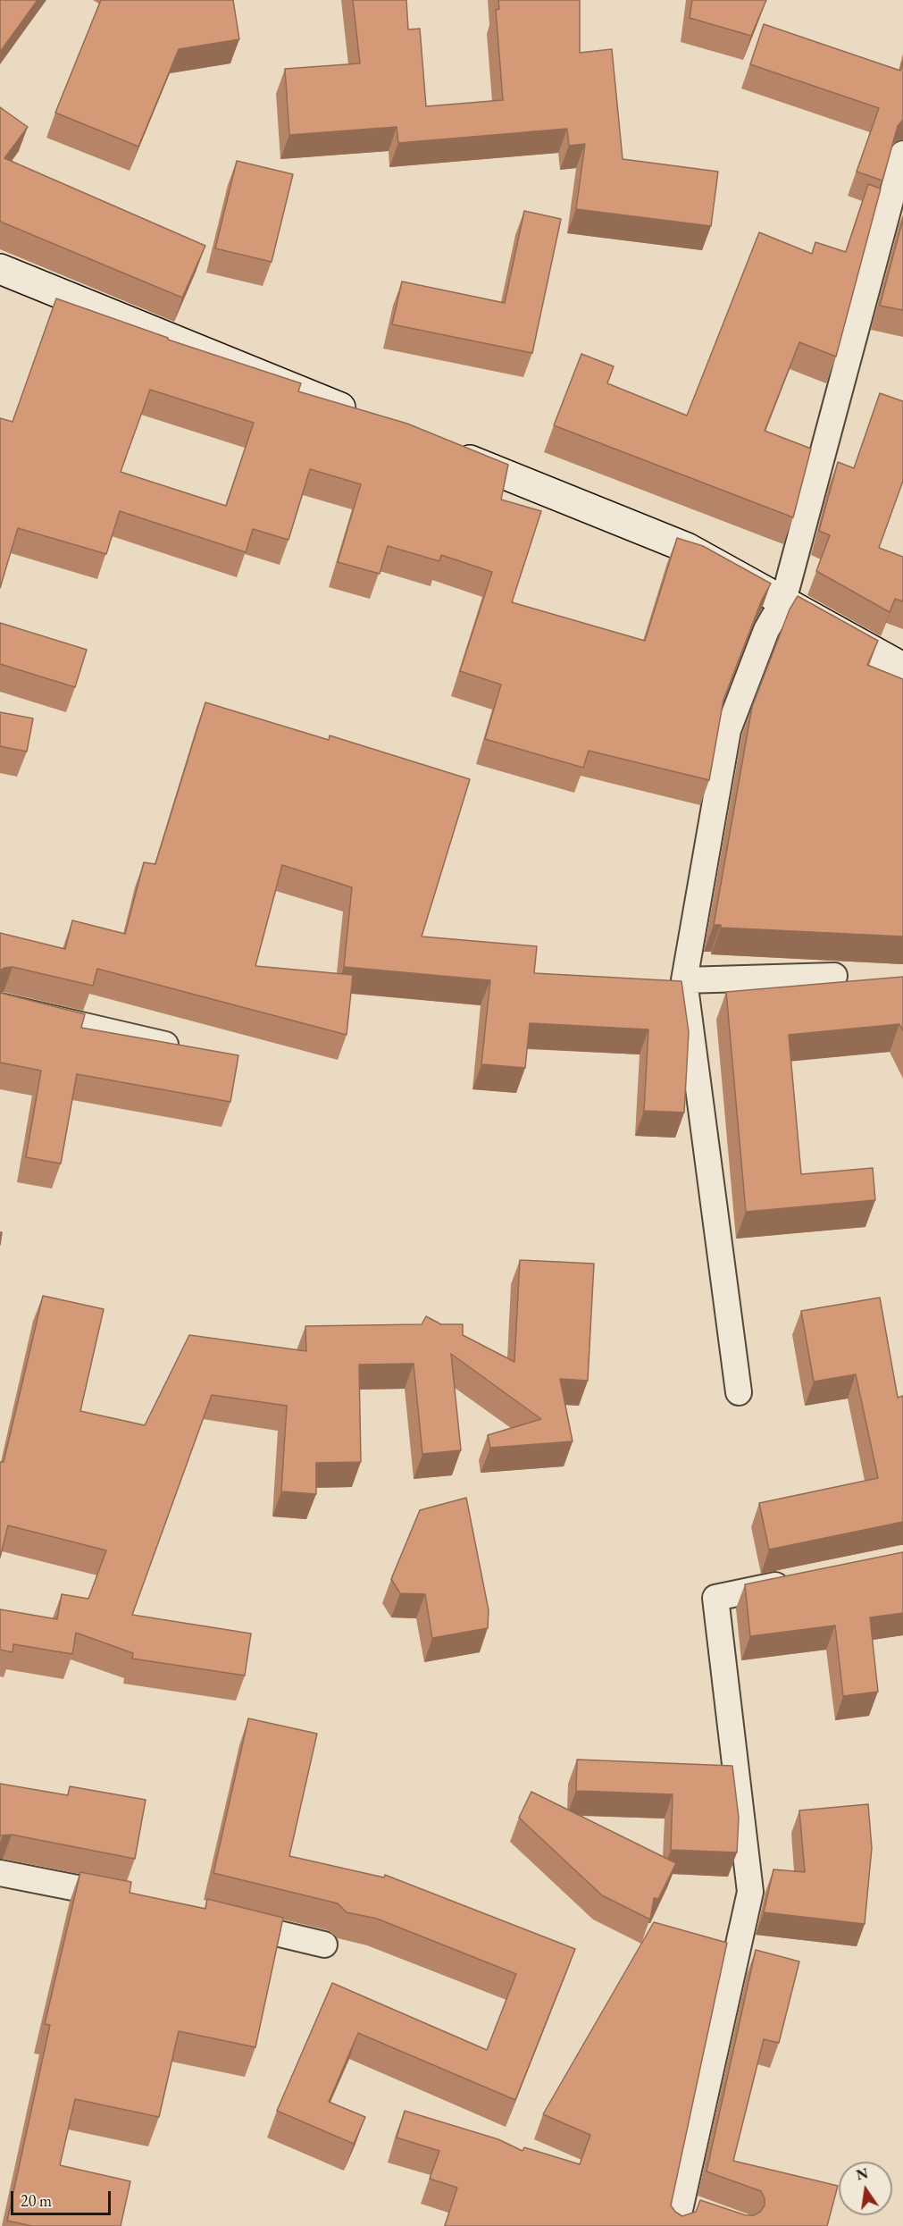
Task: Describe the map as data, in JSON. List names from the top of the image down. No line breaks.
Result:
{"scale_bar":"20 m","north":"top"}
